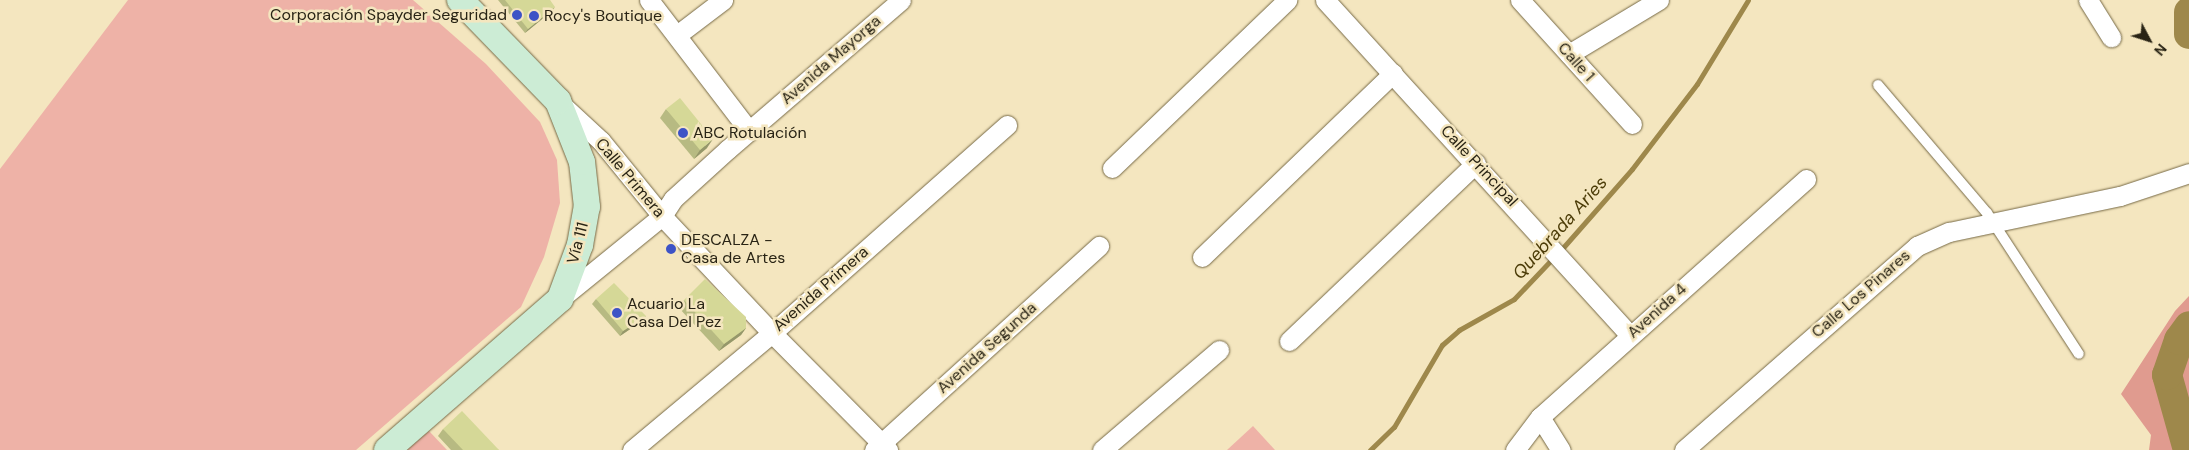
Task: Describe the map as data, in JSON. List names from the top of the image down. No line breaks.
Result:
{"streets":{"main road":["Vía 111"],"street":["Avenida Mayorga","Calle 1","Calle Principal","Calle Primera","Avenida Primera","Calle Los Pinares","Avenida 4","Avenida Segunda"]},"crossings":[["Avenida Mayorga","Calle Primera"],["Avenida Mayorga","Vía 111"],["Calle Principal","Avenida 4"],["Calle Primera","Vía 111"],["Calle Primera","Avenida Primera"],["Calle Primera","Avenida Segunda"]],"water":["Quebrada Aries"],"places":["Corporación Spayder Seguridad","Rocy's Boutique","ABC Rotulación","DESCALZA - Casa de Artes","Acuario La Casa Del Pez"],"north":"bottom right"}
